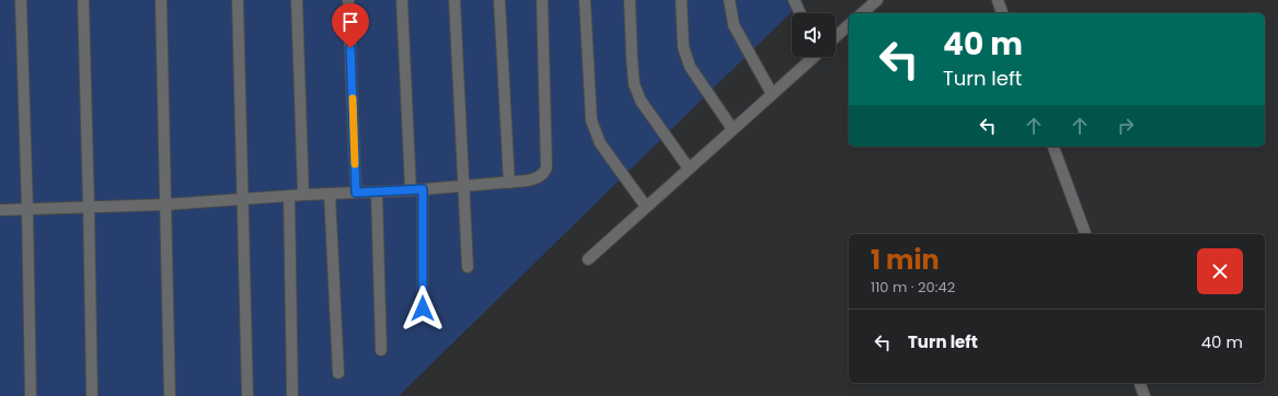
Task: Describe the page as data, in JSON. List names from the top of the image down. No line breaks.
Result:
{"page":{"turn":["40 m","Turn left"],"heading":["1 min","110 m · 20:42"],"list":[{"name":"Turn left","value":"40 m"}]}}
